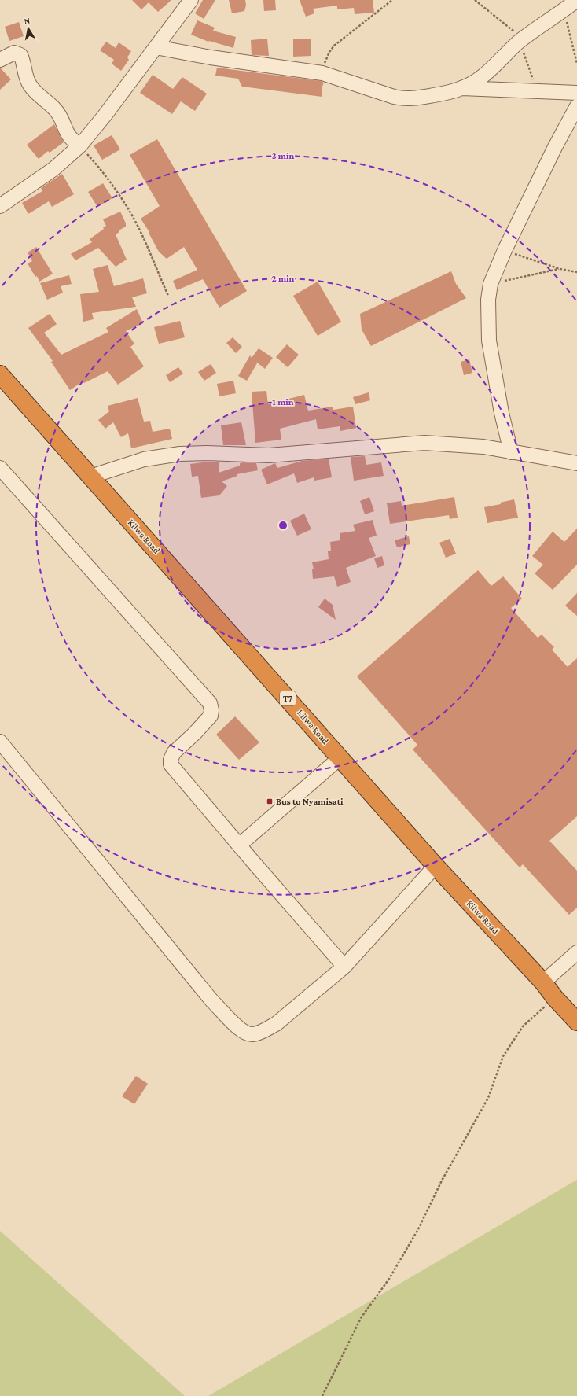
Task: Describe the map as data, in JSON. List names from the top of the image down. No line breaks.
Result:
{"streets":{"highway":["Kilwa Road","T7"]},"places":{"transit":["Bus to Nyamisati"]},"north":"top","rings":["3 min","2 min","1 min"]}
